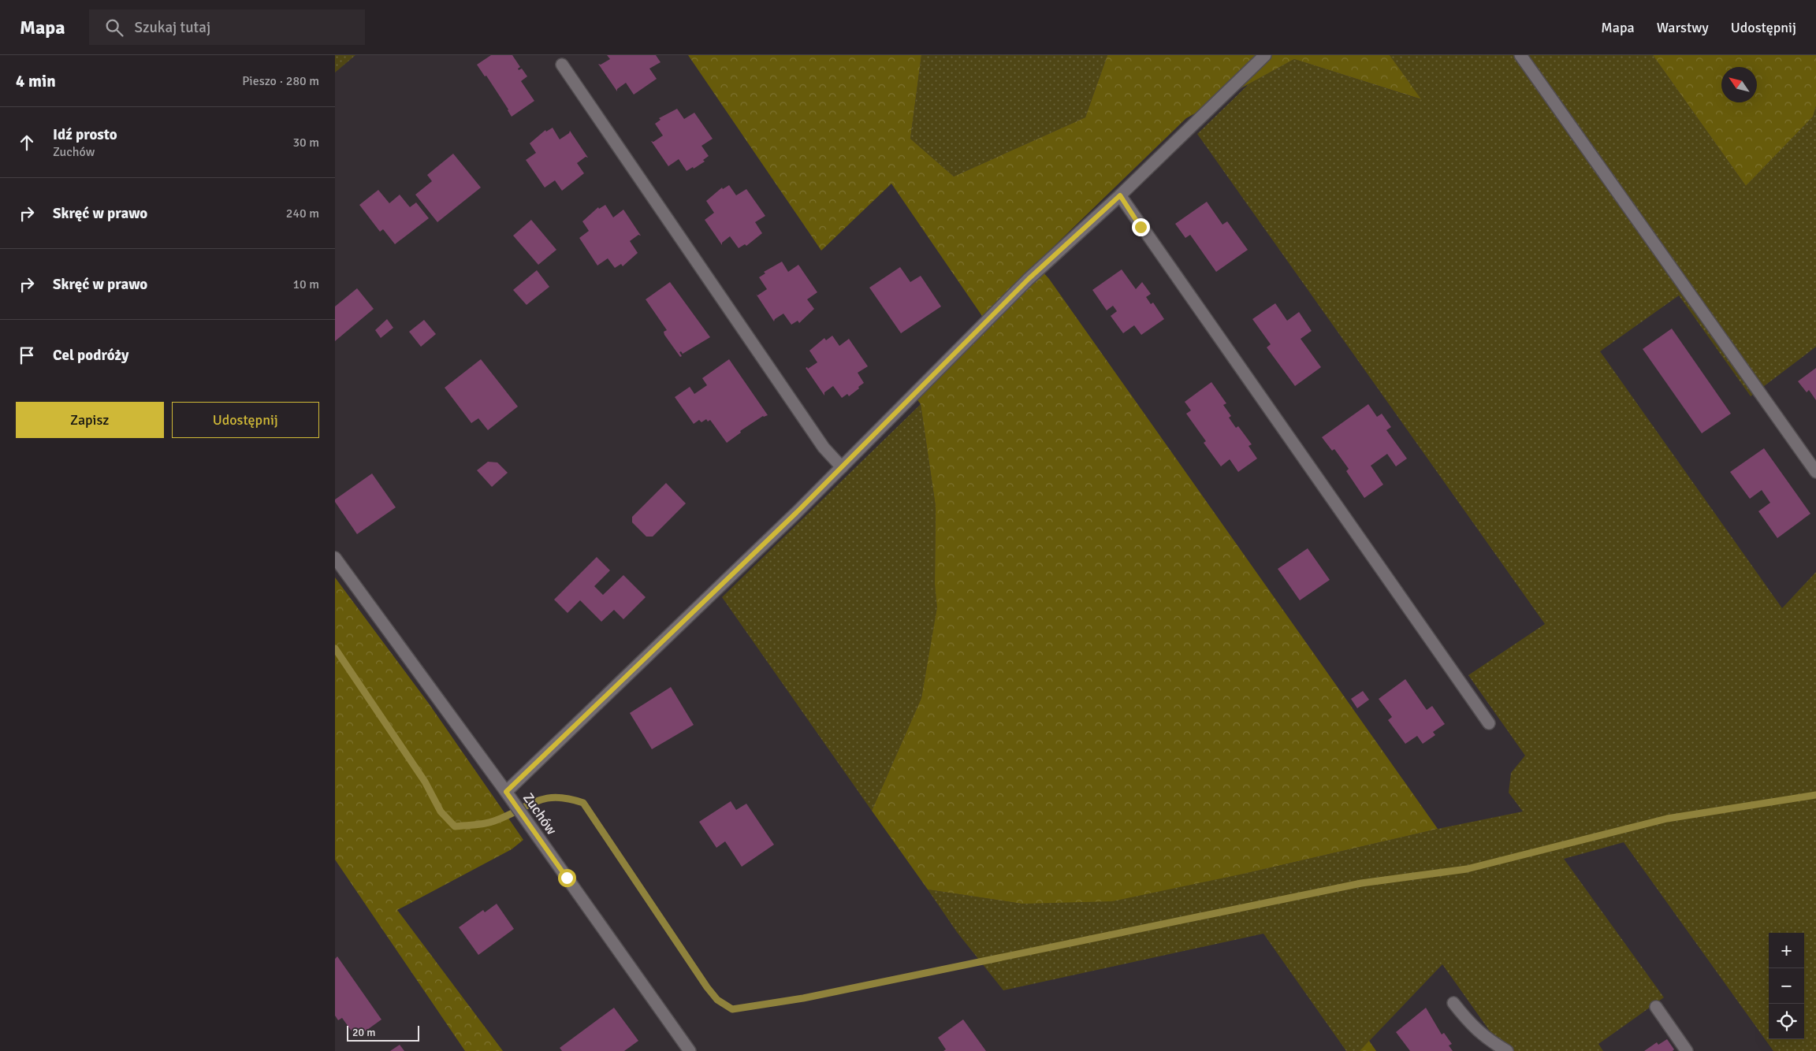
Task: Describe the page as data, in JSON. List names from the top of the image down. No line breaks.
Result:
{"streets":{"street":["Zuchów"]},"scale_bar":"20 m","north":"top left","page":{"header":"Mapa","search":"Szukaj tutaj","nav":["Mapa","Warstwy","Udostępnij"],"heading":["4 min","Pieszo · 280 m"],"list":[["Idź prosto","Zuchów","30 m"],["Skręć w prawo","240 m"],["Skręć w prawo","10 m"],"Cel podróży"],"buttons":["Zapisz","Udostępnij"],"map_buttons":["+","−"],"scale":"20 m"}}
